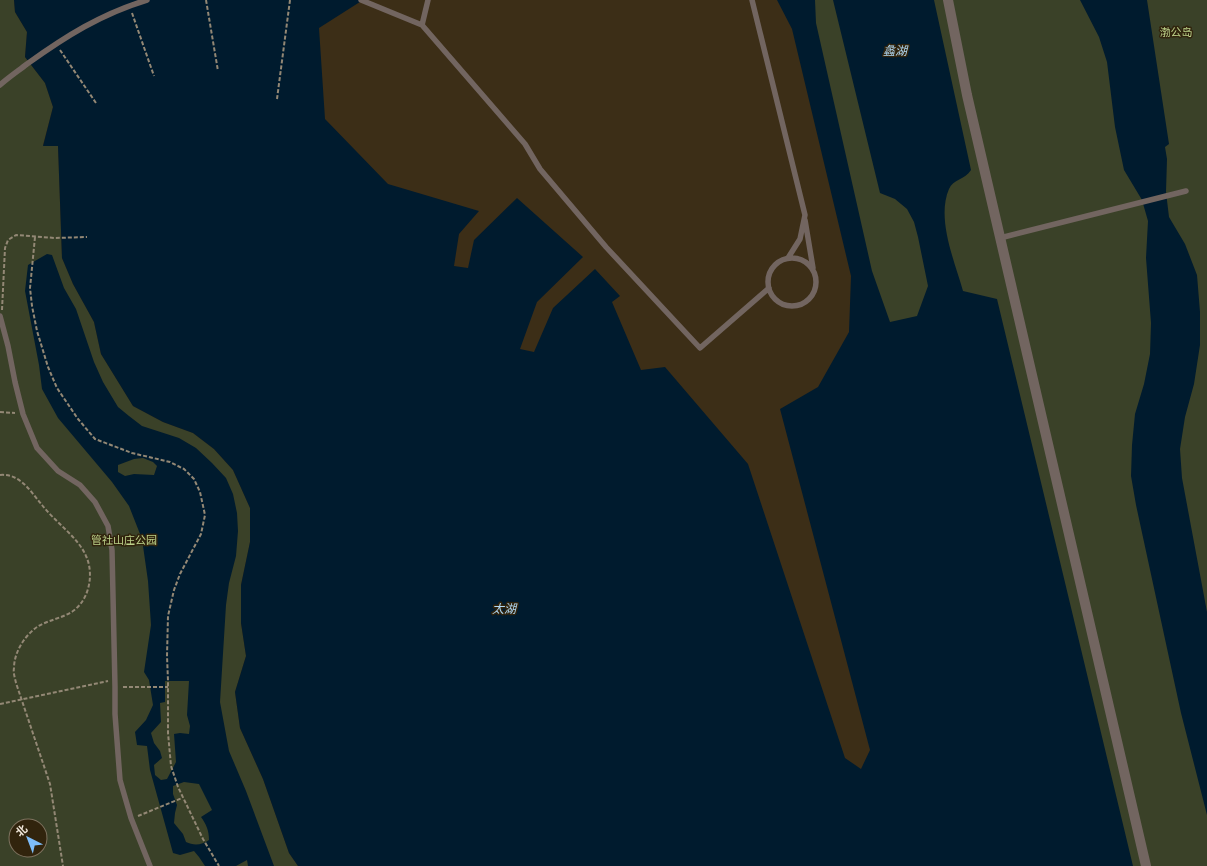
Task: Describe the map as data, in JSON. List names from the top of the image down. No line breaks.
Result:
{"water":["蠡湖","太湖"],"parks":["渤公岛","管社山庄公园"],"north":"top left"}
